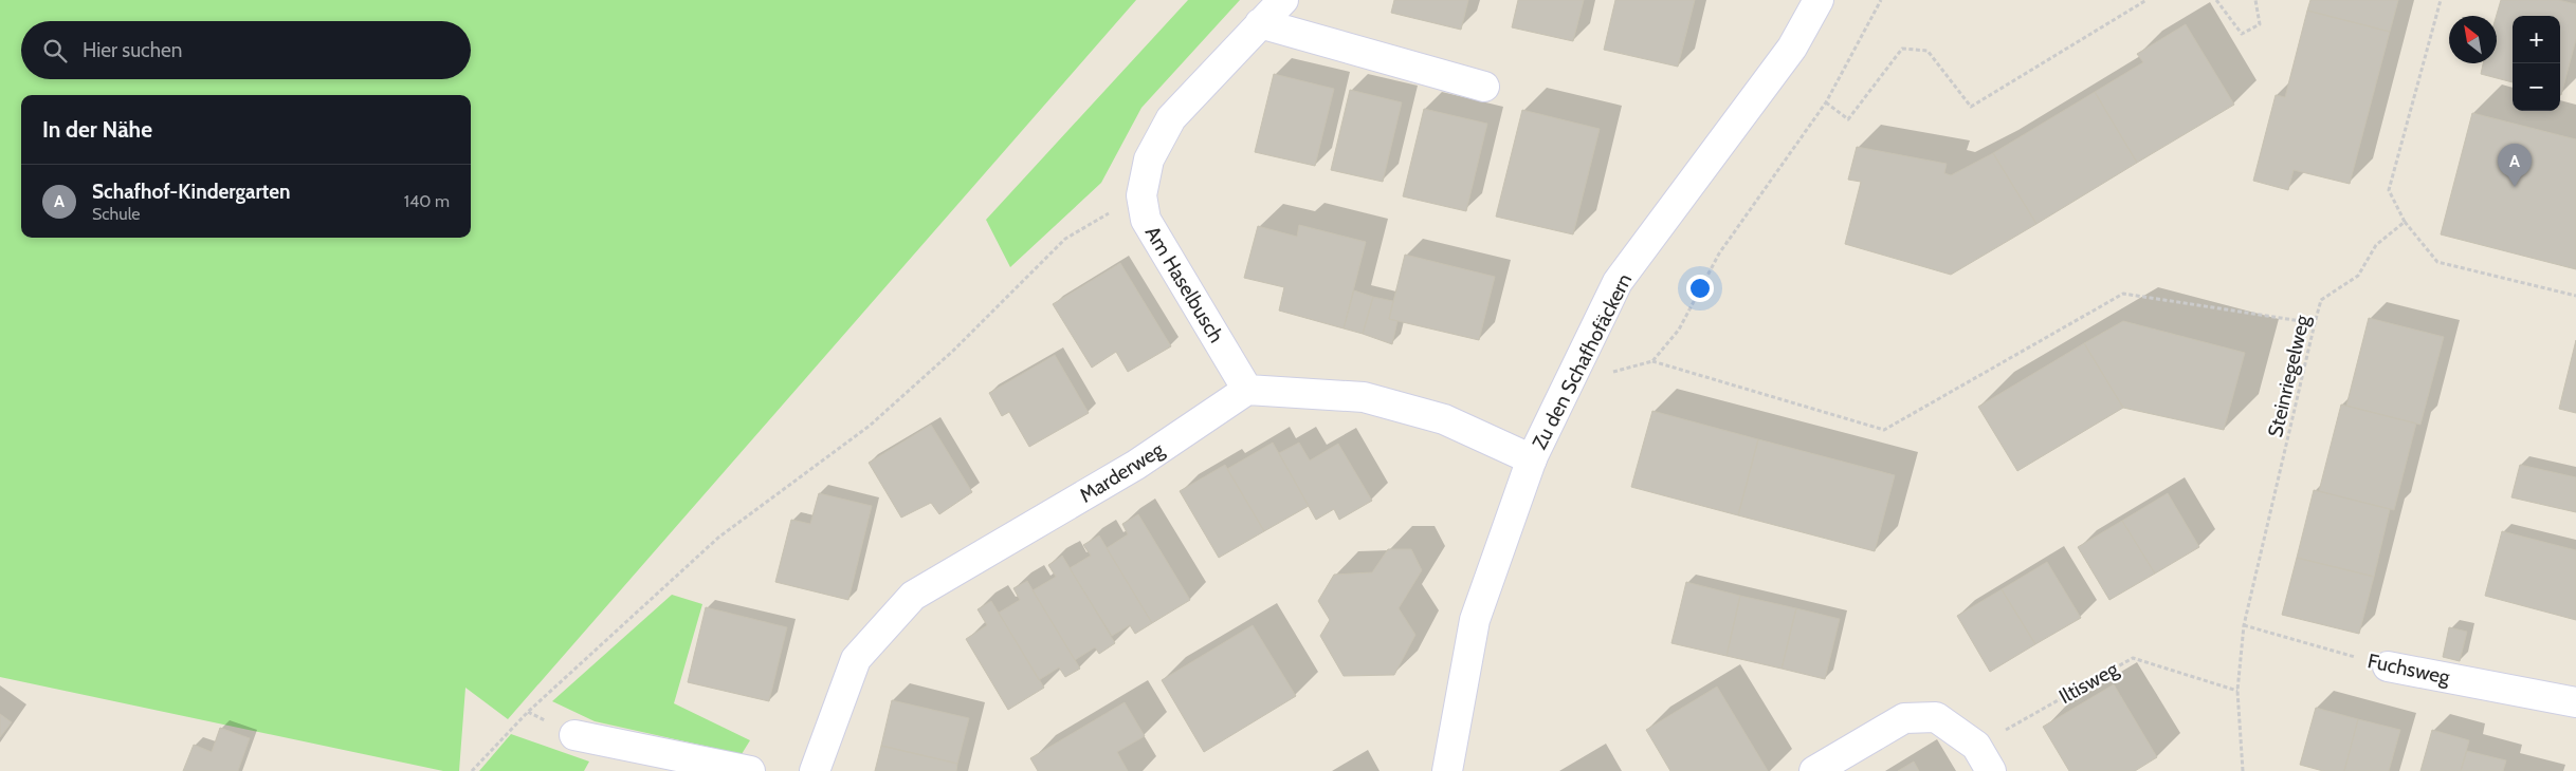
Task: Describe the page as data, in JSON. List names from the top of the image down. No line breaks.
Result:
{"streets":{"street":["Am Haselbusch","Zu den Schafhofäckern","Marderweg","Fuchsweg"],"path":["Steinriegelweg","Iltisweg"]},"crossings":[["Am Haselbusch","Marderweg"],["Steinriegelweg","Fuchsweg"],["Steinriegelweg","Iltisweg"]],"north":"top left","page":{"map_buttons":["+","−"],"search":"Hier suchen","heading":"In der Nähe","pins":"A","list":[{"mark":"A","name":"Schafhof-Kindergarten","note":"Schule","value":"140 m"}]}}
